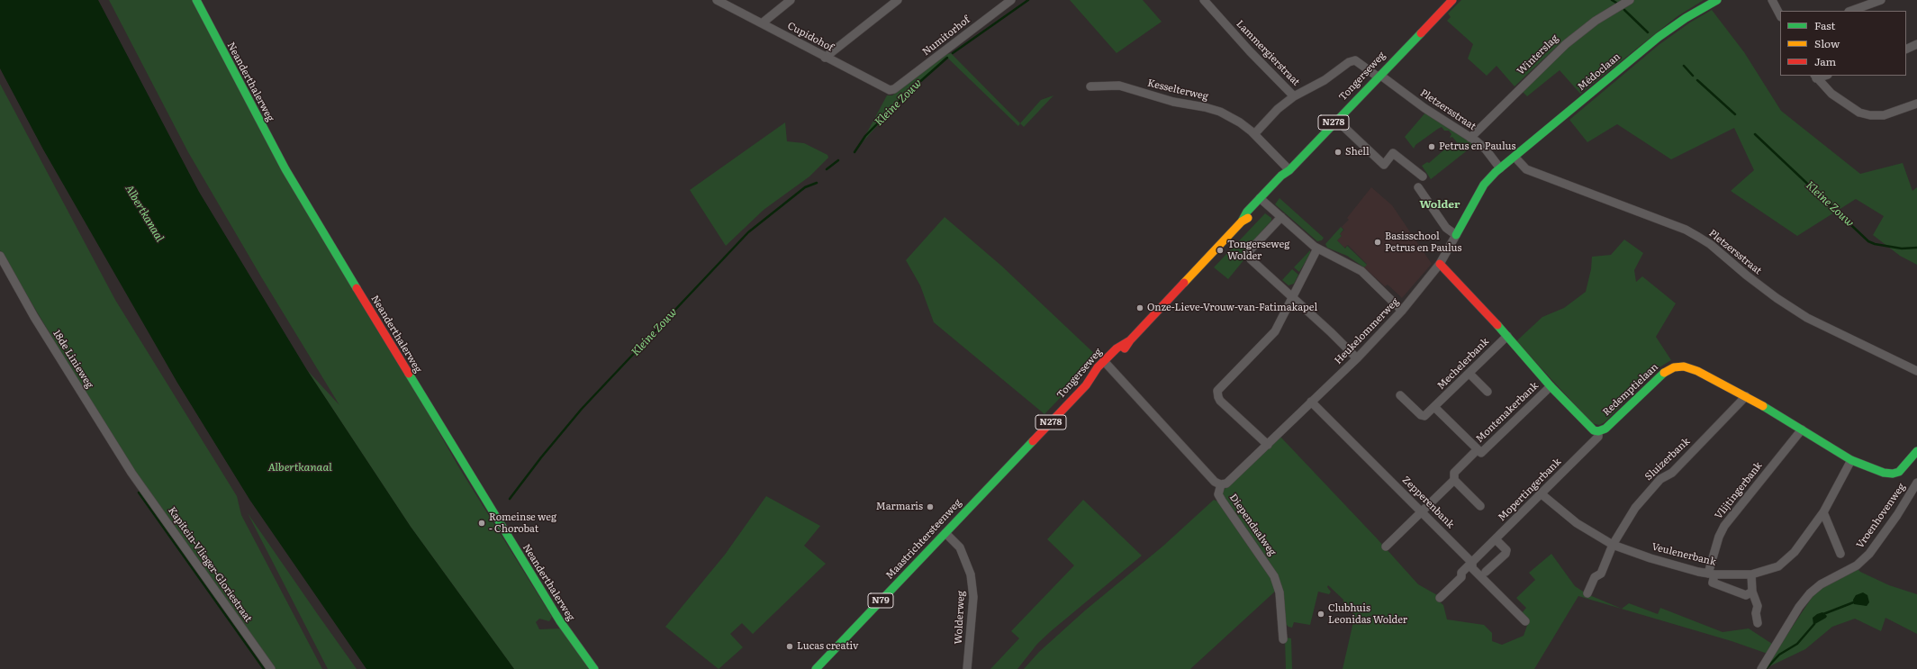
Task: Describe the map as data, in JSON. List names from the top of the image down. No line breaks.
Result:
{"streets":{"street":["Numitorhof","Cupidohof","Lammergierstraat","Winterslag","Médoclaan","Tongerseweg","Neanderthalerweg","Kesselterweg","Pletzersstraat","N278","Heukelommerweg","18de Linieweg","Mechelerbank","Redemptielaan","Montenakerbank","Sluizerbank","Mopertingerbank","Vlijtingerbank","Zepperenbank","Vroenhovenweg","Diependaalweg","Maastrichtersteenweg","Veulenerbank","Kapitein-Vlieger-Gloriestraat","N79","Wolderweg"]},"crossings":[["Numitorhof","Cupidohof"],["Lammergierstraat","Tongerseweg"],["Lammergierstraat","Pletzersstraat"],["Winterslag","Pletzersstraat"],["Médoclaan","Pletzersstraat"],["Médoclaan","Heukelommerweg"],["Tongerseweg","Kesselterweg"],["Tongerseweg","Pletzersstraat"],["Tongerseweg","Diependaalweg"],["Tongerseweg","Maastrichtersteenweg"],["Pletzersstraat","Heukelommerweg"],["Heukelommerweg","Zepperenbank"],["Heukelommerweg","Diependaalweg"],["18de Linieweg","Kapitein-Vlieger-Gloriestraat"],["Redemptielaan","Sluizerbank"],["Redemptielaan","Mopertingerbank"],["Redemptielaan","Vlijtingerbank"],["Redemptielaan","Veulenerbank"],["Montenakerbank","Zepperenbank"],["Sluizerbank","Veulenerbank"],["Mopertingerbank","Zepperenbank"],["Mopertingerbank","Veulenerbank"],["Vlijtingerbank","Veulenerbank"],["Maastrichtersteenweg","Wolderweg"]],"districts":["Wolder"],"water":["Kleine Zouw","Albertkanaal"],"places":["Petrus en Paulus","Shell","Basisschool Petrus en Paulus","Tongerseweg Wolder","Onze-Lieve-Vrouw-van-Fatimakapel","Marmaris","Romeinse weg - Chorobat","Clubhuis Leonidas Wolder","Lucas creativ"],"legend":["Fast","Slow","Jam"]}
